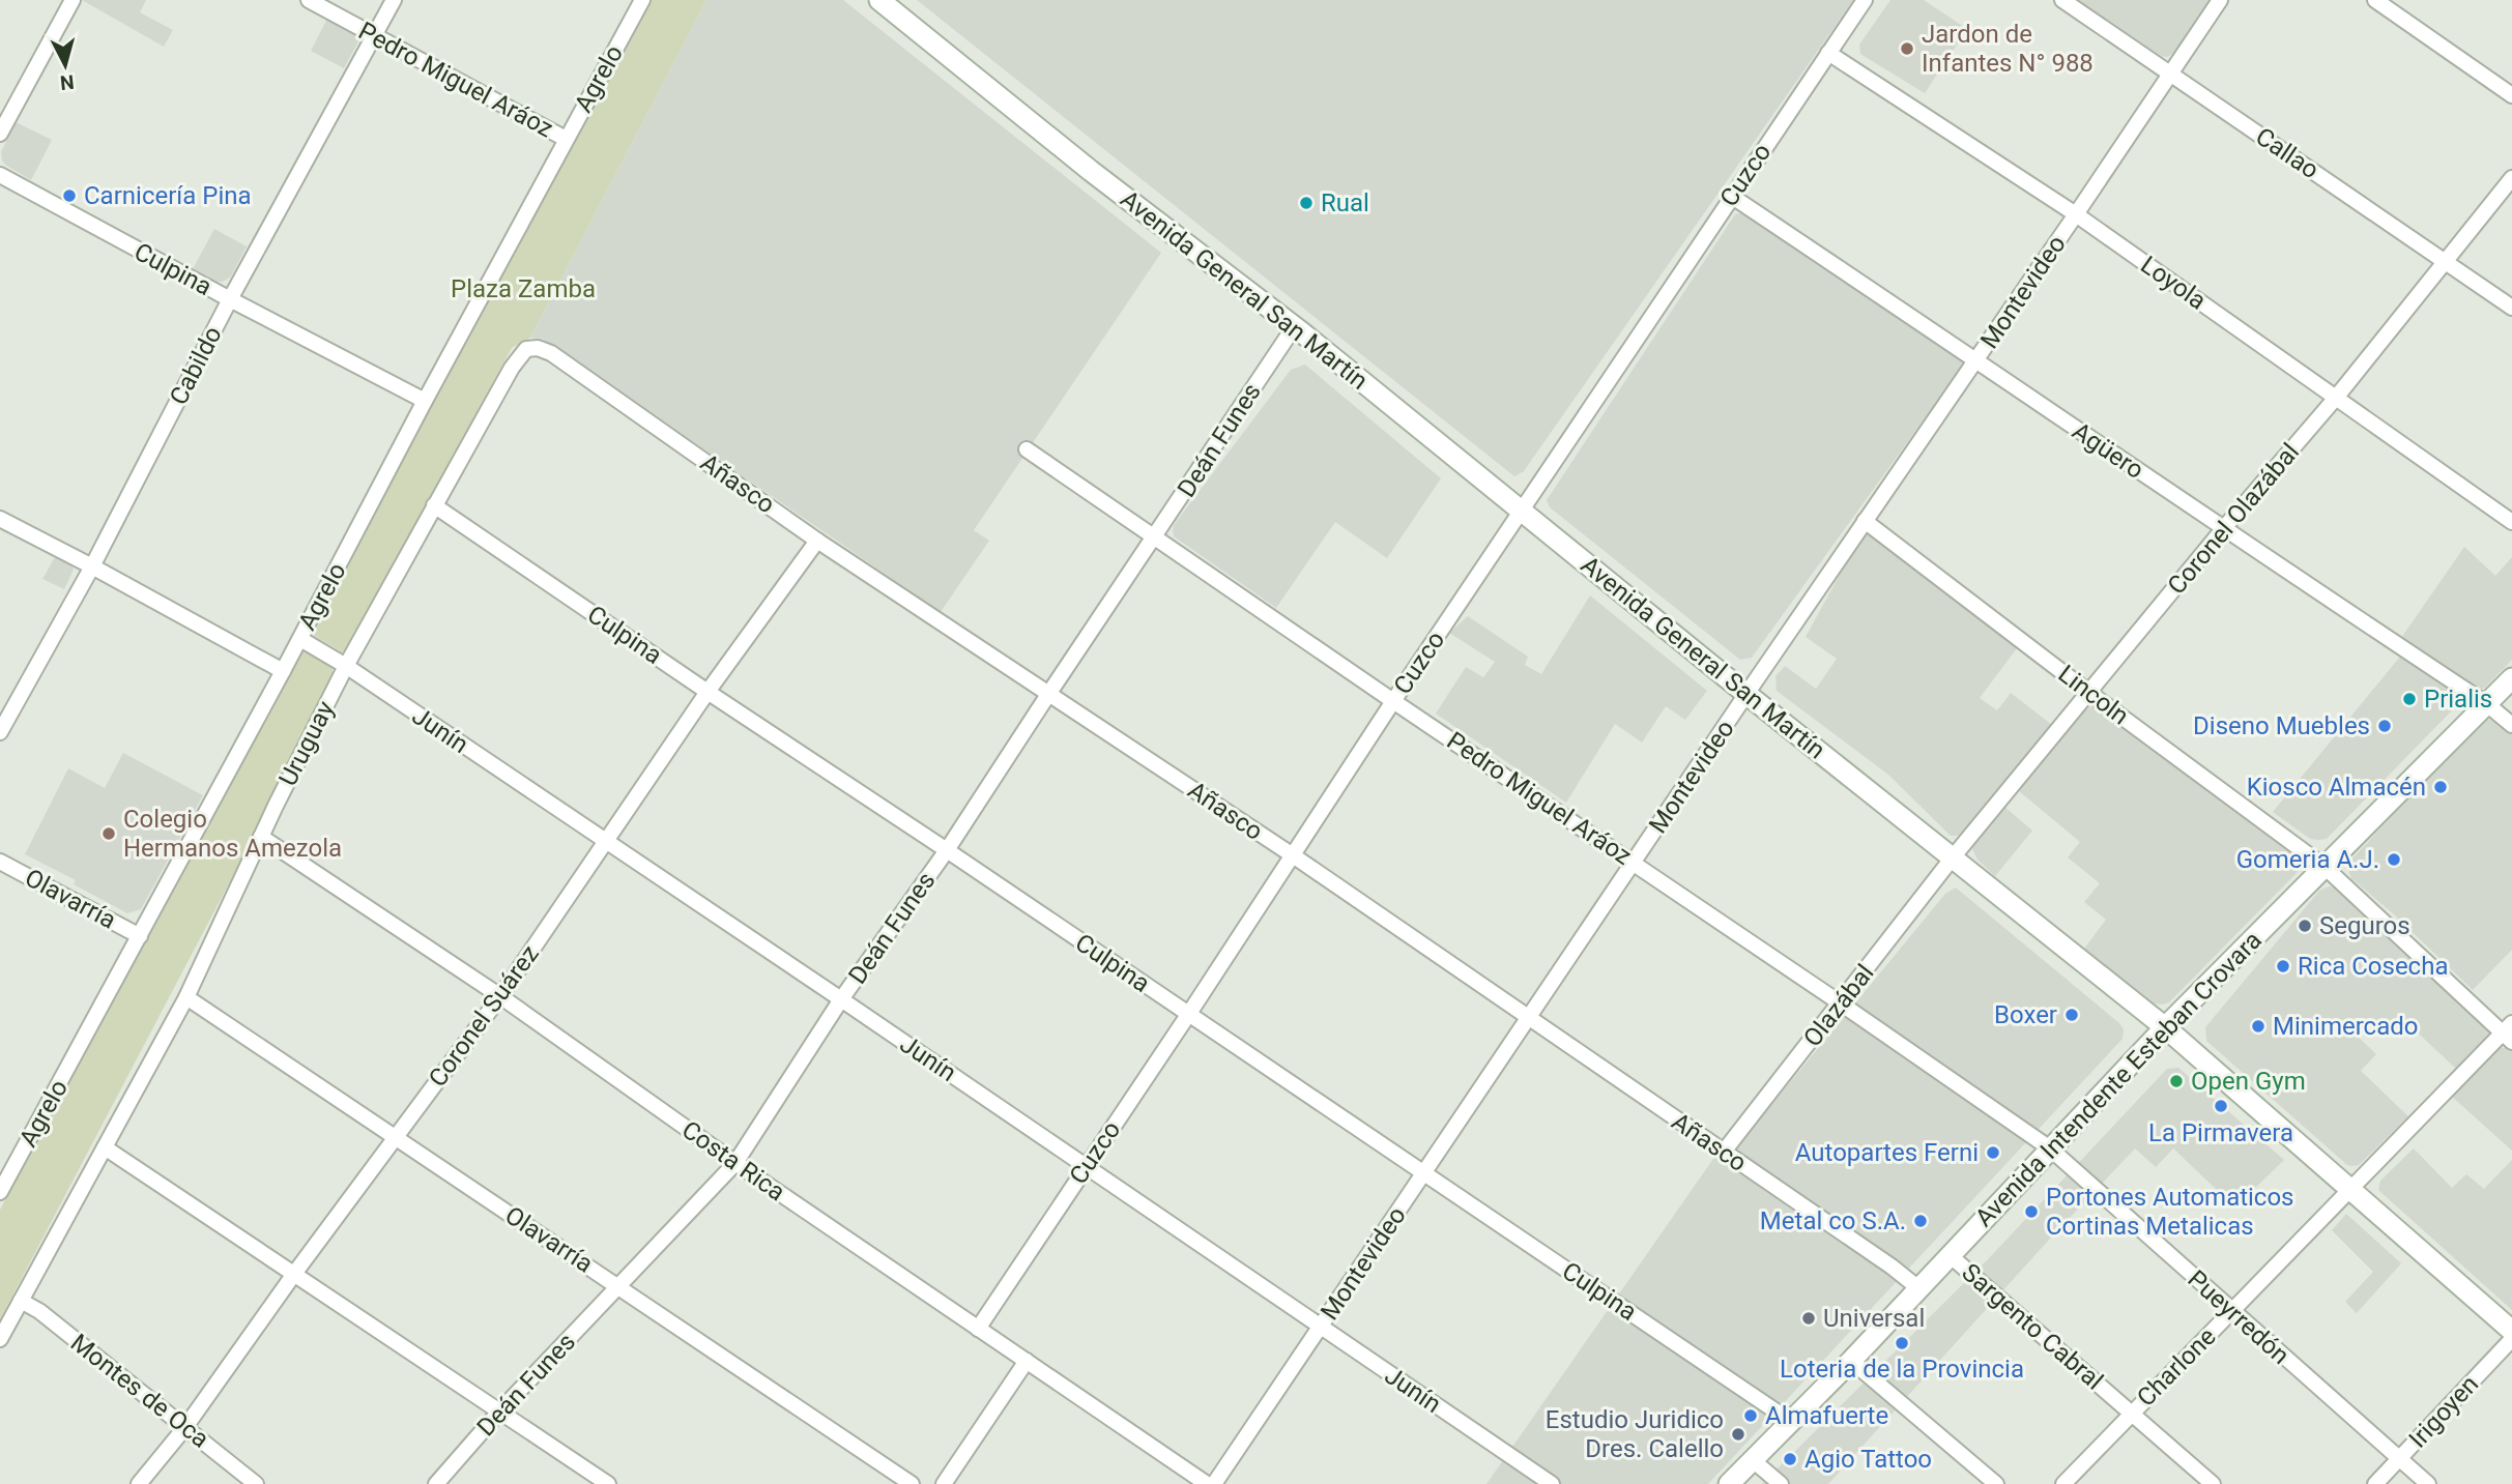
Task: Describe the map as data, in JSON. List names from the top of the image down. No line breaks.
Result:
{"streets":{"street":["Agrelo","Pedro Miguel Aráoz","Callao","Cuzco","Culpina","Loyola","Avenida General San Martín","Montevideo","Cabildo","Deán Funes","Agüero","Añasco","Coronel Olazábal","Lincoln","Junín","Uruguay","Olavarría","Olazábal","Coronel Suárez","Avenida Intendente Esteban Crovara","Costa Rica","Pueyrredón","Sargento Cabral","Charlone","Montes de Oca","Irigoyen"]},"crossings":[["Agrelo","Pedro Miguel Aráoz"],["Agrelo","Culpina"],["Agrelo","Junín"],["Agrelo","Olavarría"],["Pedro Miguel Aráoz","Cuzco"],["Pedro Miguel Aráoz","Montevideo"],["Pedro Miguel Aráoz","Cabildo"],["Pedro Miguel Aráoz","Deán Funes"],["Pedro Miguel Aráoz","Olazábal"],["Pedro Miguel Aráoz","Avenida Intendente Esteban Crovara"],["Pedro Miguel Aráoz","Pueyrredón"],["Callao","Montevideo"],["Callao","Coronel Olazábal"],["Cuzco","Culpina"],["Cuzco","Loyola"],["Cuzco","Avenida General San Martín"],["Cuzco","Agüero"],["Cuzco","Añasco"],["Cuzco","Junín"],["Cuzco","Costa Rica"],["Culpina","Montevideo"],["Culpina","Cabildo"],["Culpina","Deán Funes"],["Culpina","Uruguay"],["Culpina","Coronel Suárez"],["Culpina","Avenida Intendente Esteban Crovara"],["Loyola","Montevideo"],["Loyola","Coronel Olazábal"],["Avenida General San Martín","Montevideo"],["Avenida General San Martín","Deán Funes"],["Avenida General San Martín","Coronel Olazábal"],["Avenida General San Martín","Olazábal"],["Avenida General San Martín","Avenida Intendente Esteban Crovara"],["Avenida General San Martín","Charlone"],["Montevideo","Agüero"],["Montevideo","Añasco"],["Montevideo","Lincoln"],["Montevideo","Junín"],["Deán Funes","Añasco"],["Deán Funes","Junín"],["Deán Funes","Olavarría"],["Deán Funes","Costa Rica"],["Agüero","Coronel Olazábal"],["Agüero","Avenida Intendente Esteban Crovara"],["Añasco","Uruguay"],["Añasco","Olazábal"],["Añasco","Coronel Suárez"],["Añasco","Avenida Intendente Esteban Crovara"],["Coronel Olazábal","Lincoln"],["Coronel Olazábal","Olazábal"],["Lincoln","Avenida Intendente Esteban Crovara"],["Lincoln","Charlone"],["Junín","Uruguay"],["Junín","Coronel Suárez"],["Uruguay","Olavarría"],["Uruguay","Costa Rica"],["Uruguay","Montes de Oca"],["Olavarría","Coronel Suárez"],["Coronel Suárez","Costa Rica"],["Coronel Suárez","Montes de Oca"],["Avenida Intendente Esteban Crovara","Pueyrredón"],["Avenida Intendente Esteban Crovara","Sargento Cabral"],["Pueyrredón","Charlone"],["Pueyrredón","Irigoyen"],["Sargento Cabral","Charlone"]],"parks":["Plaza Zamba"],"places":["Jardon de Infantes N° 988","Carnicería Pina","Rual","Prialis","Diseno Muebles","Kiosco Almacén","Colegio Hermanos Amezola","Gomeria A.J.","Seguros","Rica Cosecha","Boxer","Minimercado","Open Gym","La Pirmavera","Autopartes Ferni","Portones Automaticos Cortinas Metalicas","Metal co S.A.","Universal","Loteria de la Provincia","Almafuerte","Estudio Juridico Dres. Calello","Agio Tattoo"],"north":"bottom"}
